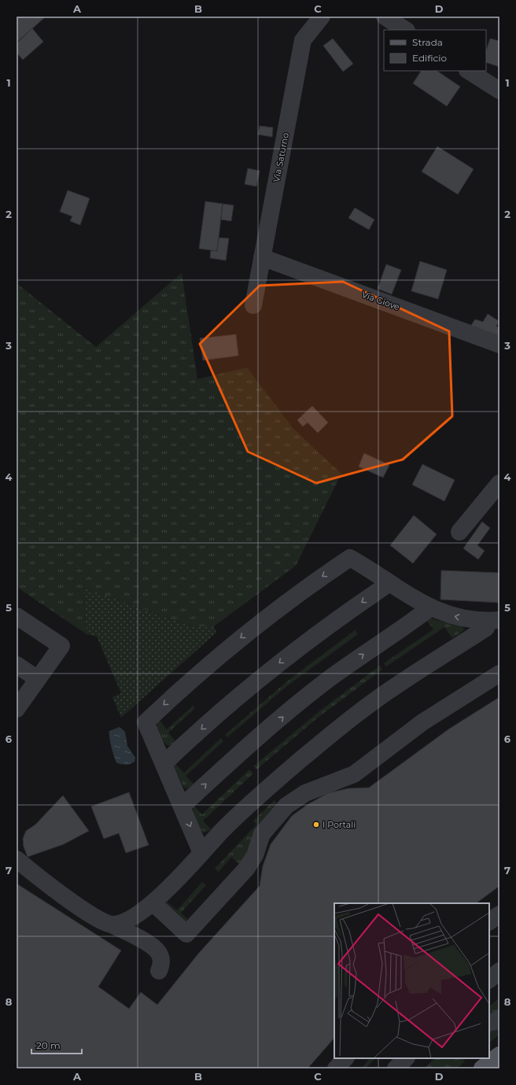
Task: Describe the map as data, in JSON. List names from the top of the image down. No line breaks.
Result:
{"streets":{"street":["Via Saturno","Via Giove"]},"crossings":[["Via Saturno","Via Giove"]],"places":["I Portali"],"legend":["Strada","Edificio"],"scale_bar":"20 m","grid":{"columns":["A","B","C","D"],"rows":["1","2","3","4","5","6","7","8"]}}
